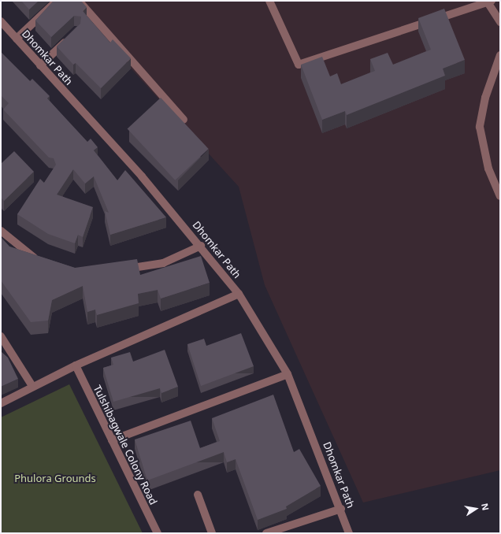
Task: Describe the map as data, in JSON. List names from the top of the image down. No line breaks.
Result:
{"streets":{"street":["Dhomkar Path","Tulshibagwale Colony Road"]},"parks":["Phulora Grounds"],"north":"right"}
